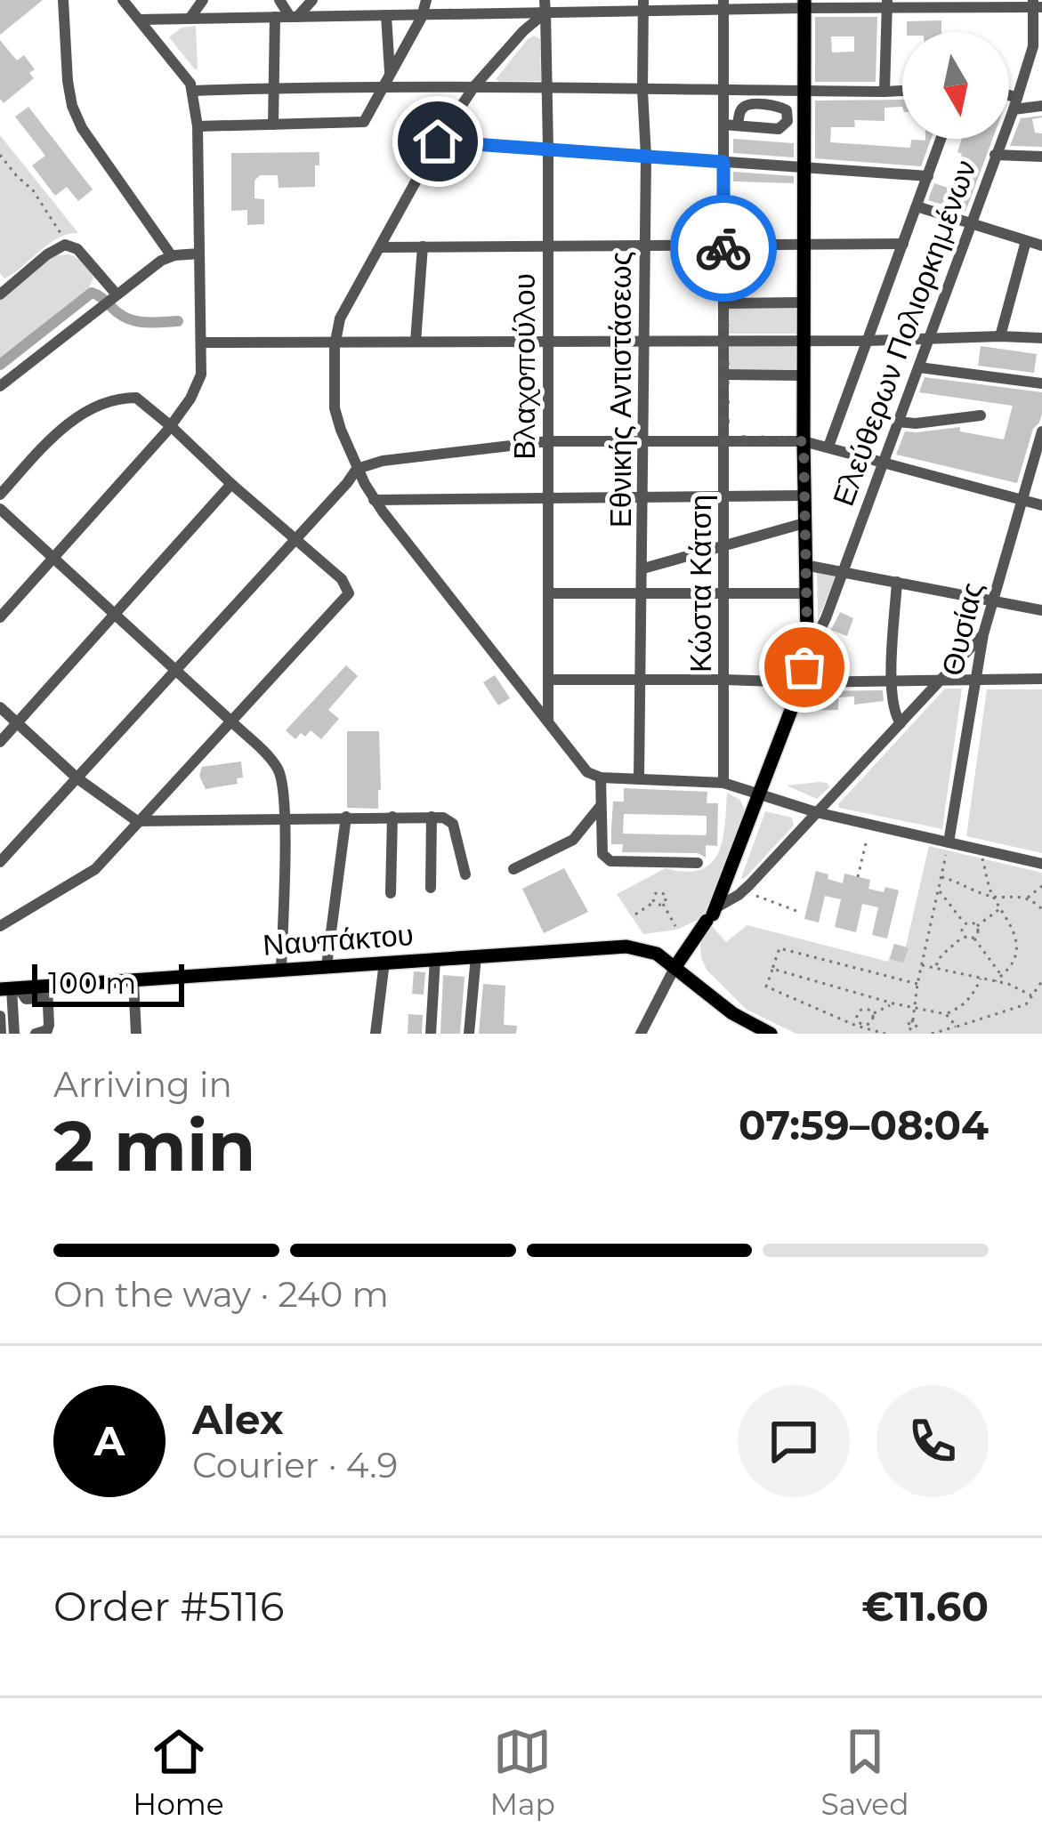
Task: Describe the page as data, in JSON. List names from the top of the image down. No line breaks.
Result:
{"streets":{"main road":["Ναυπάκτου"],"street":["Ελεύθερων Πολιορκημένων","Βλαχοπούλου","Εθνικής Αντιστάσεως","Κώστα Κάτση","Θυσίας"]},"scale_bar":"100 m","north":"bottom","page":{"scale":"100 m","heading":["2 min","Arriving in","07:59–08:04"],"panel":["Alex","Courier · 4.9","Order #5116","€11.60"],"bar":"On the way · 240 m","round":"A","tabs":["Home","Map","Saved"]}}
